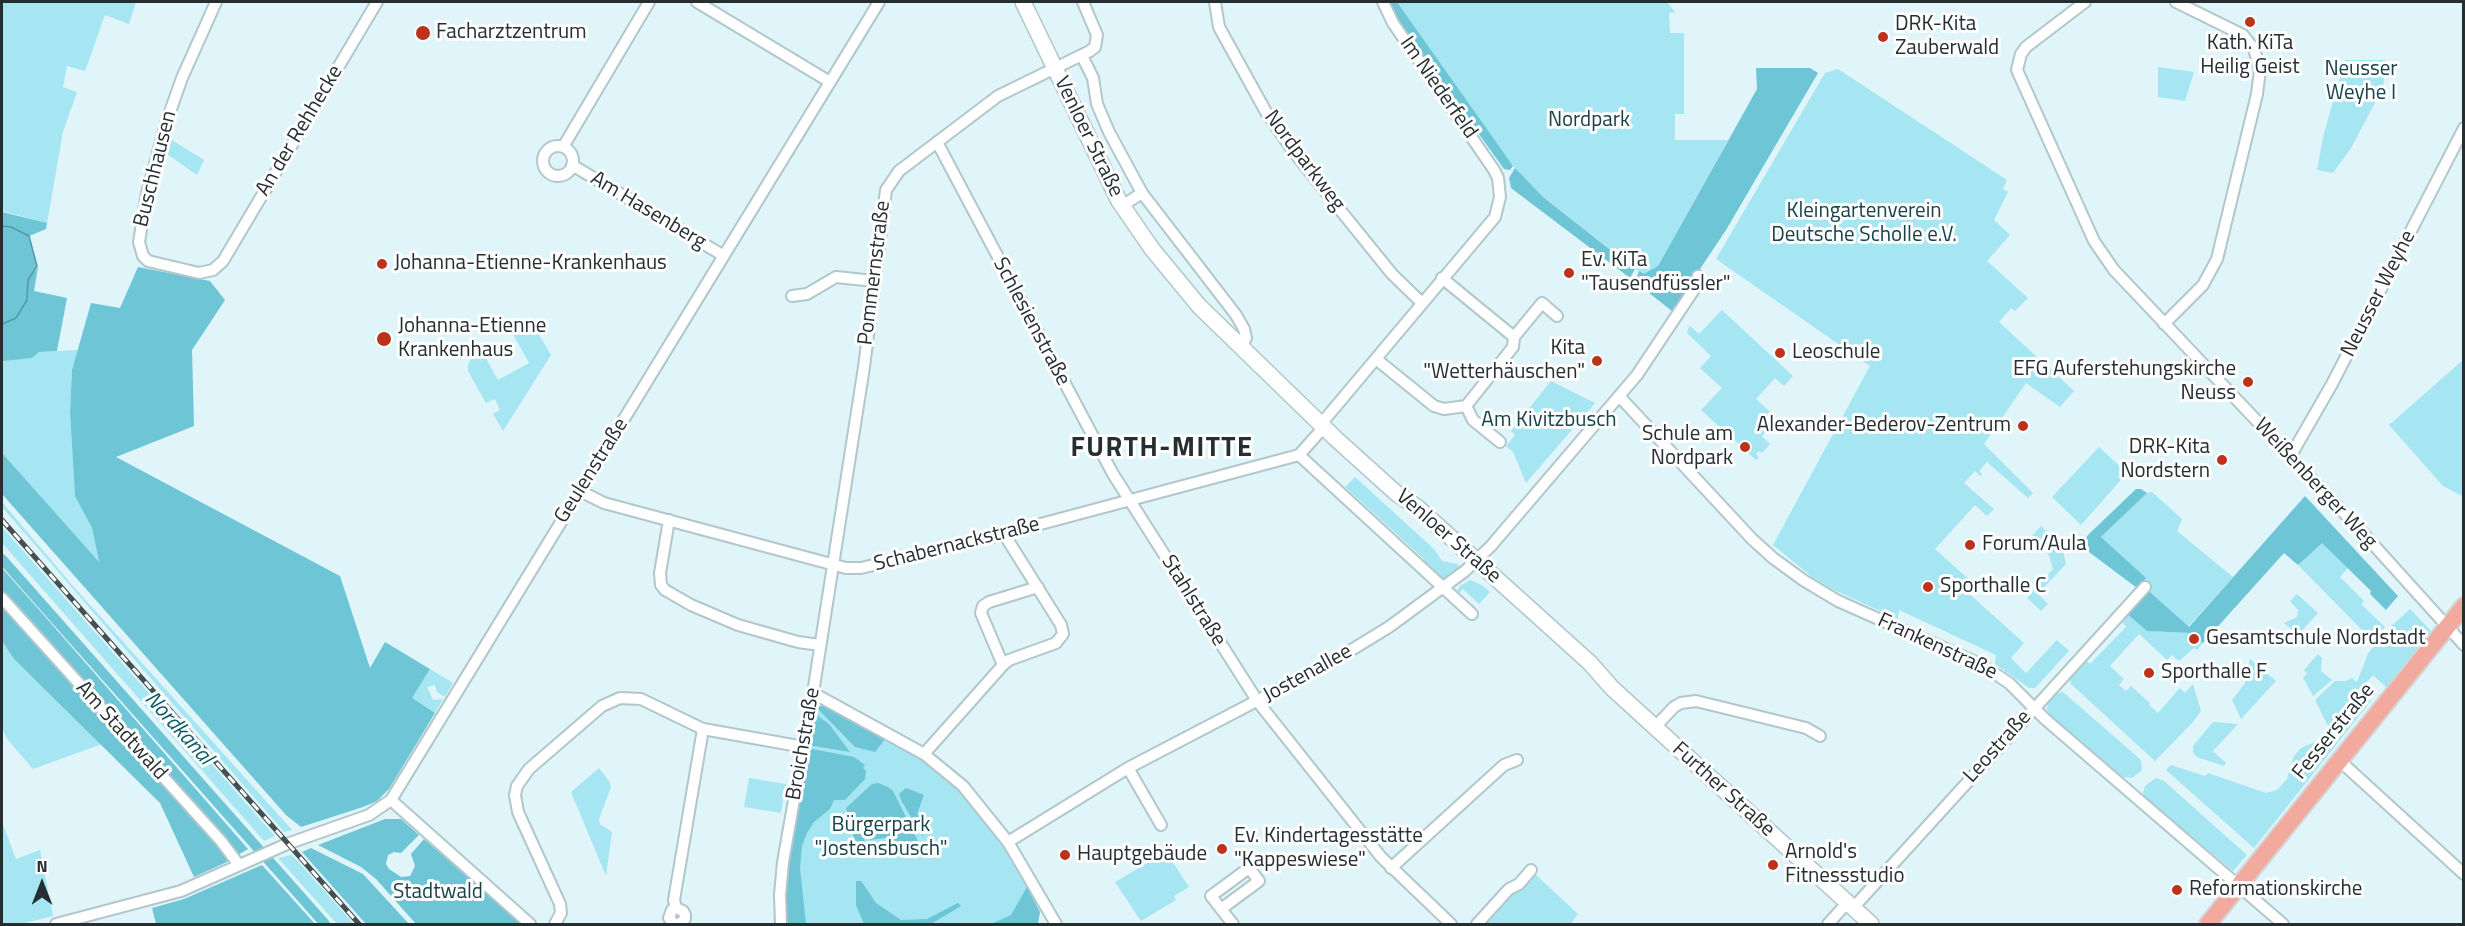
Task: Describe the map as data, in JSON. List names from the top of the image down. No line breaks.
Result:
{"streets":{"main road":["Venloer Straße","Fesserstraße","Further Straße"],"street":["Im Niederfeld","An der Rehhecke","Nordparkweg","Buschhausen","Am Hasenberg","Pommernstraße","Neusser Weyhe","Schlesienstraße","Geulenstraße","Weißenberger Weg","Schabernackstraße","Stahlstraße","Frankenstraße","Jostenallee","Am Stadtwald","Broichstraße","Leostraße"]},"crossings":[["An der Rehhecke","Buschhausen"],["Venloer Straße","Pommernstraße"],["Venloer Straße","Schabernackstraße"],["Venloer Straße","Jostenallee"],["Venloer Straße","Further Straße"],["Am Hasenberg","Geulenstraße"],["Pommernstraße","Schlesienstraße"],["Pommernstraße","Schabernackstraße"],["Pommernstraße","Broichstraße"],["Neusser Weyhe","Weißenberger Weg"],["Schlesienstraße","Schabernackstraße"],["Schlesienstraße","Stahlstraße"],["Geulenstraße","Schabernackstraße"],["Geulenstraße","Am Stadtwald"],["Weißenberger Weg","Fesserstraße"],["Schabernackstraße","Stahlstraße"],["Schabernackstraße","Broichstraße"],["Stahlstraße","Jostenallee"],["Frankenstraße","Fesserstraße"],["Frankenstraße","Leostraße"],["Leostraße","Further Straße"]],"districts":["FURTH-MITTE"],"water":["Nordkanal"],"parks":["Neusser Weyhe I","Nordpark","Kleingartenverein Deutsche Scholle e.V.","Am Kivitzbusch","Bürgerpark \"Jostensbusch\"","Stadtwald"],"places":["Kath. KiTa Heilig Geist","Facharztzentrum","DRK-Kita Zauberwald","Johanna-Etienne-Krankenhaus","Ev. KiTa \"Tausendfüssler\"","Johanna-Etienne Krankenhaus","Leoschule","Kita \"Wetterhäuschen\"","EFG Auferstehungskirche Neuss","Alexander-Bederov-Zentrum","Schule am Nordpark","DRK-Kita Nordstern","Forum/Aula","Sporthalle C","Gesamtschule Nordstadt","Sporthalle F","Ev. Kindertagesstätte \"Kappeswiese\"","Hauptgebäude","Arnold's Fitnessstudio","Reformationskirche"],"north":"top"}
